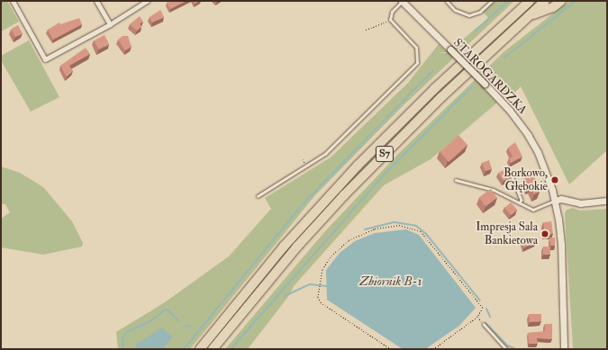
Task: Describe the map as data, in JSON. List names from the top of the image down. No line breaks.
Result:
{"streets":{"highway":["S7"],"main road":["STAROGARDZKA"]},"water":["Zbiornik B-1"],"places":["Borkowo, Głębokie","Impresja Sala Bankietowa"]}
